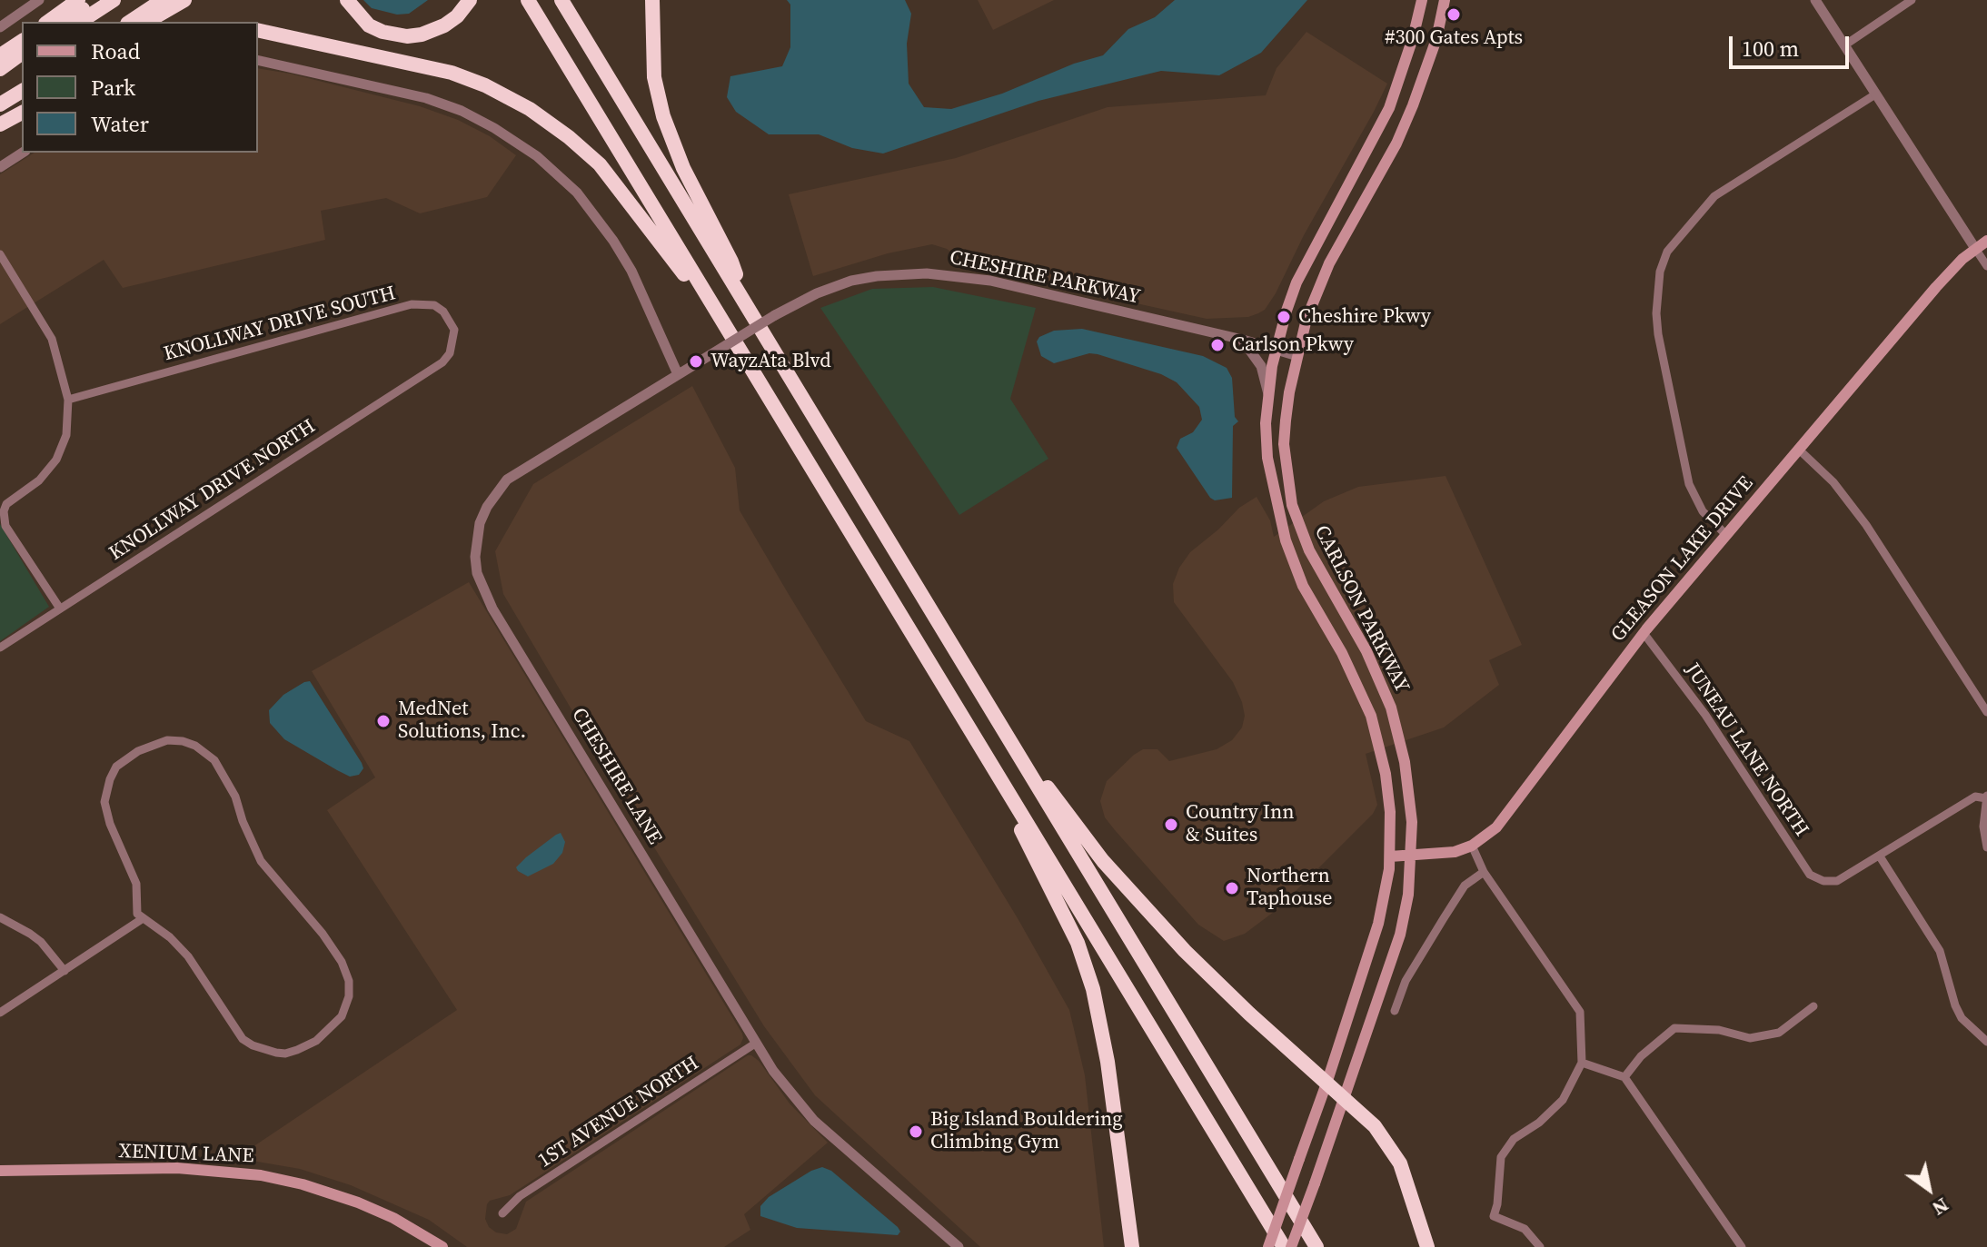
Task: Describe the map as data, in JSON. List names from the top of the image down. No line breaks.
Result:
{"streets":{"main road":["GLEASON LAKE DRIVE","CARLSON PARKWAY","XENIUM LANE"],"street":["CHESHIRE PARKWAY","KNOLLWAY DRIVE SOUTH","KNOLLWAY DRIVE NORTH","JUNEAU LANE NORTH","CHESHIRE LANE","1ST AVENUE NORTH"]},"crossings":[["CHESHIRE PARKWAY","CARLSON PARKWAY"],["CHESHIRE PARKWAY","CHESHIRE LANE"],["KNOLLWAY DRIVE SOUTH","KNOLLWAY DRIVE NORTH"],["GLEASON LAKE DRIVE","CARLSON PARKWAY"],["GLEASON LAKE DRIVE","JUNEAU LANE NORTH"],["CHESHIRE LANE","1ST AVENUE NORTH"]],"places":["#300 Gates Apts","Cheshire Pkwy","Carlson Pkwy","WayzAta Blvd","MedNet Solutions, Inc.","Country Inn & Suites","Northern Taphouse","Big Island Bouldering Climbing Gym"],"legend":["Road","Park","Water"],"scale_bar":"100 m","north":"bottom right"}
